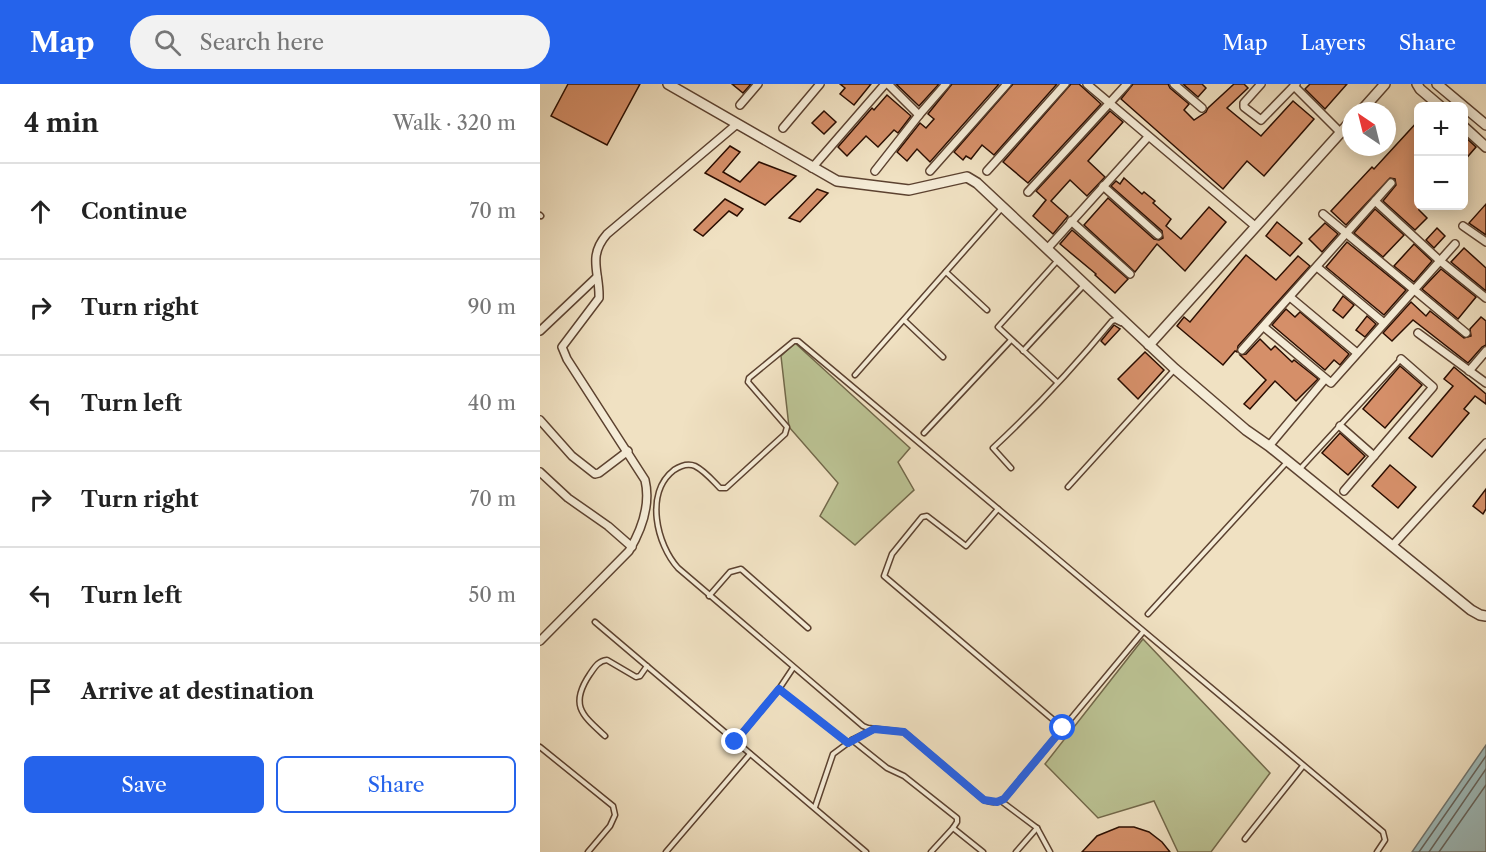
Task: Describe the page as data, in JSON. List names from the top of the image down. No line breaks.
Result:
{"north":"top left","page":{"header":"Map","search":"Search here","nav":["Map","Layers","Share"],"heading":["4 min","Walk · 320 m"],"map_buttons":["+","−"],"list":[["Continue","70 m"],["Turn right","90 m"],["Turn left","40 m"],["Turn right","70 m"],["Turn left","50 m"],"Arrive at destination"],"buttons":["Save","Share"]}}
